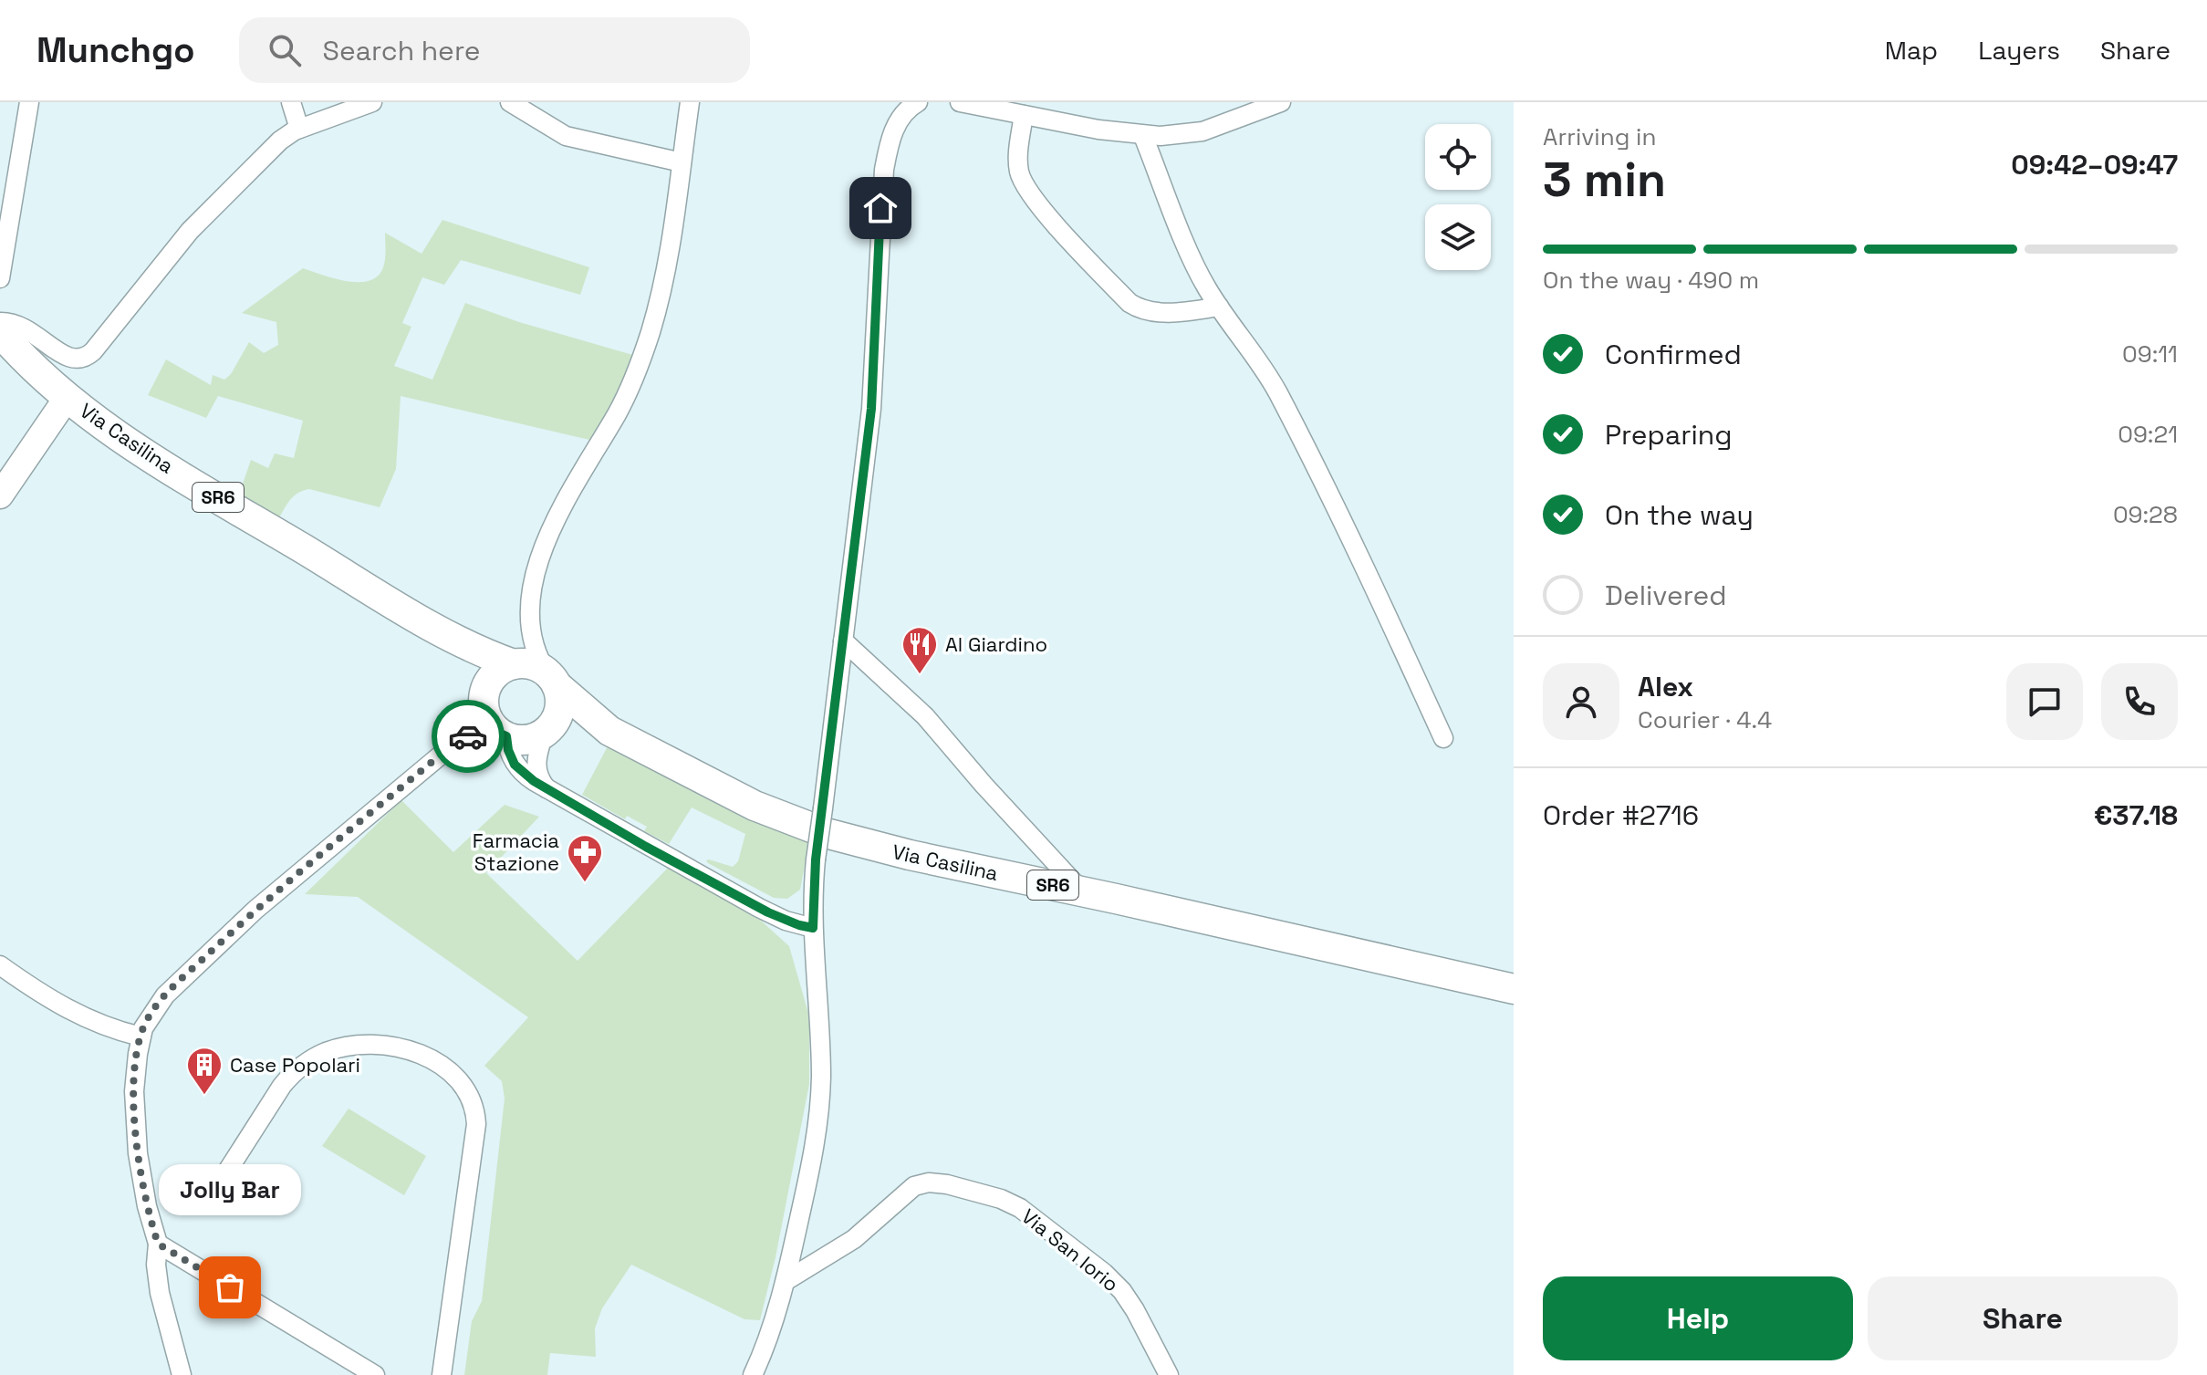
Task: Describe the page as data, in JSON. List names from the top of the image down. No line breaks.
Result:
{"streets":{"main road":["Via Casilina","SR6"],"street":["Via San Iorio"]},"places":{"restaurant":["Al Giardino"],"pharmacy":["Farmacia Stazione"],"building":["Case Popolari"],"other":["Jolly Bar"]},"page":{"header":"Munchgo","search":"Search here","nav":["Map","Layers","Share"],"heading":["3 min","Arriving in","09:42–09:47"],"panel":["Alex","Courier · 4.4","Order #2716","€37.18"],"bar":"On the way · 490 m","list":[["Confirmed","09:11"],["Preparing","09:21"],["On the way","09:28"],"Delivered"],"bubble":"Jolly Bar","buttons":["Help","Share"]}}
